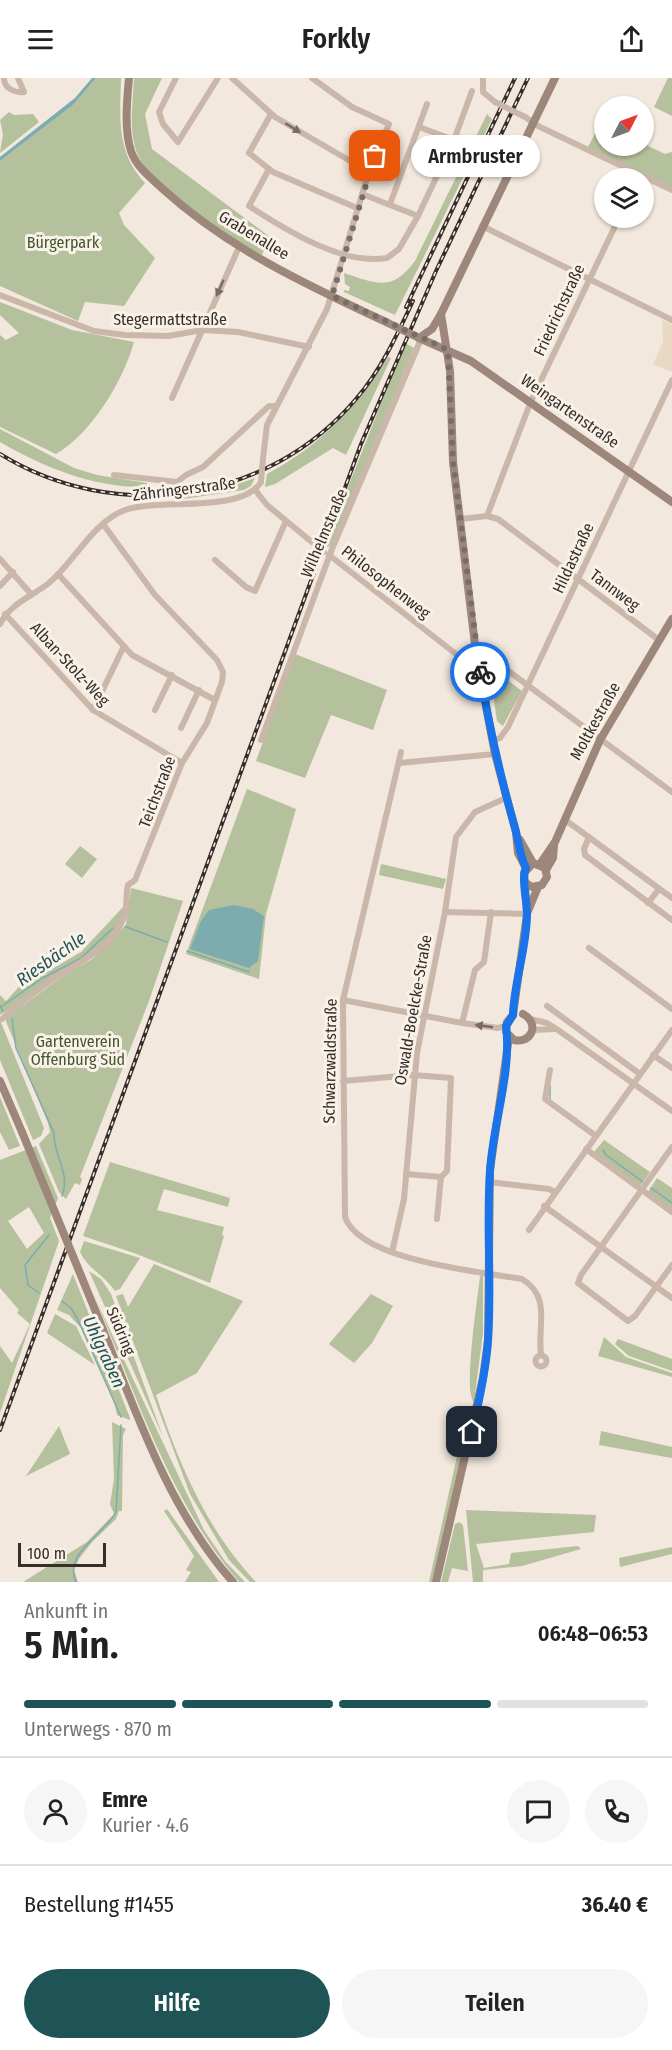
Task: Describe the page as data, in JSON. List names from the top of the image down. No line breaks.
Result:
{"streets":{"main road":["Grabenallee","Weingartenstraße","Wilhelmstraße","Moltkestraße","Südring"],"street":["Friedrichstraße","Stegermattstraße","Zähringerstraße","Hildastraße","Philosophenweg","Tannweg","Alban-Stolz-Weg","Teichstraße","Oswald-Boelcke-Straße","Schwarzwaldstraße"]},"crossings":[["Grabenallee","Weingartenstraße"],["Grabenallee","Zähringerstraße"],["Grabenallee","Wilhelmstraße"],["Friedrichstraße","Weingartenstraße"],["Friedrichstraße","Tannweg"],["Stegermattstraße","Zähringerstraße"],["Weingartenstraße","Hildastraße"],["Zähringerstraße","Philosophenweg"],["Zähringerstraße","Alban-Stolz-Weg"],["Zähringerstraße","Teichstraße"],["Wilhelmstraße","Philosophenweg"],["Hildastraße","Philosophenweg"],["Hildastraße","Tannweg"],["Philosophenweg","Moltkestraße"],["Tannweg","Moltkestraße"],["Alban-Stolz-Weg","Teichstraße"],["Oswald-Boelcke-Straße","Schwarzwaldstraße"]],"water":["Riesbächle","Uhlgraben"],"parks":["Bürgerpark","Gartenverein Offenburg Süd"],"places":["Armbruster"],"scale_bar":"100 m","north":"top right","page":{"header":"Forkly","bubble":"Armbruster","scale":"100 m","heading":["5 Min.","Ankunft in","06:48–06:53"],"panel":["Emre","Kurier · 4.6","Bestellung #1455","36.40 €"],"bar":"Unterwegs · 870 m","buttons":["Hilfe","Teilen"]}}
